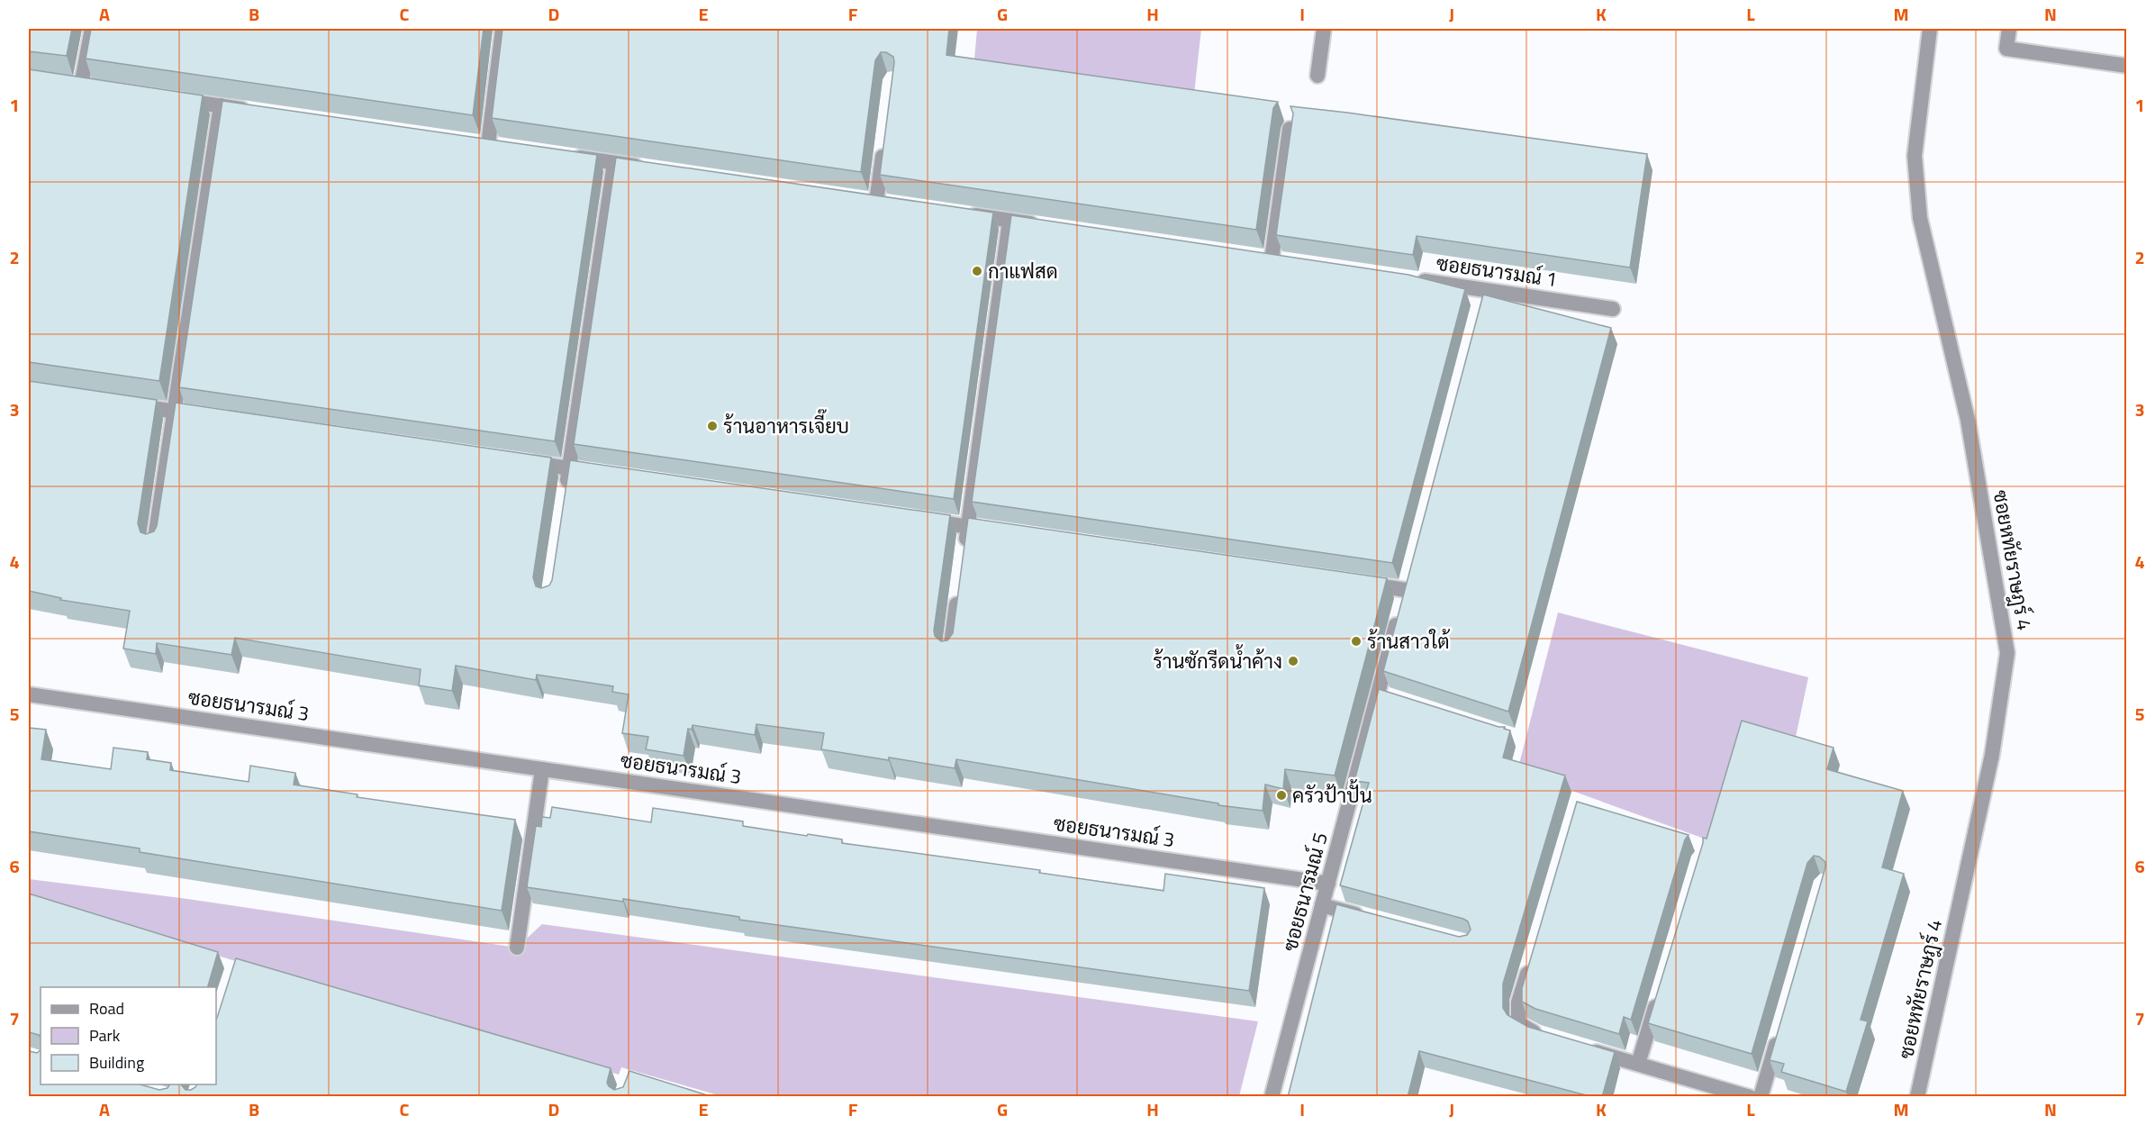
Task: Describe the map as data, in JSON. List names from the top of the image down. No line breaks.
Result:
{"streets":{"street":["ซอยธนารมณ์ 1","ซอยหทัยราษฎร์ 4","ซอยธนารมณ์ 3","ซอยธนารมณ์ 5"]},"crossings":[["ซอยธนารมณ์ 3","ซอยธนารมณ์ 5"]],"places":["กาแฟสด","ร้านอาหารเจี๊ยบ","ร้านสาวใต้","ร้านซักรีดน้ำค้าง","ครัวป้าปั้น"],"legend":["Road","Park","Building"],"grid":{"columns":["A","B","C","D","E","F","G","H","I","J","K","L","M","N"],"rows":["1","2","3","4","5","6","7"]}}
